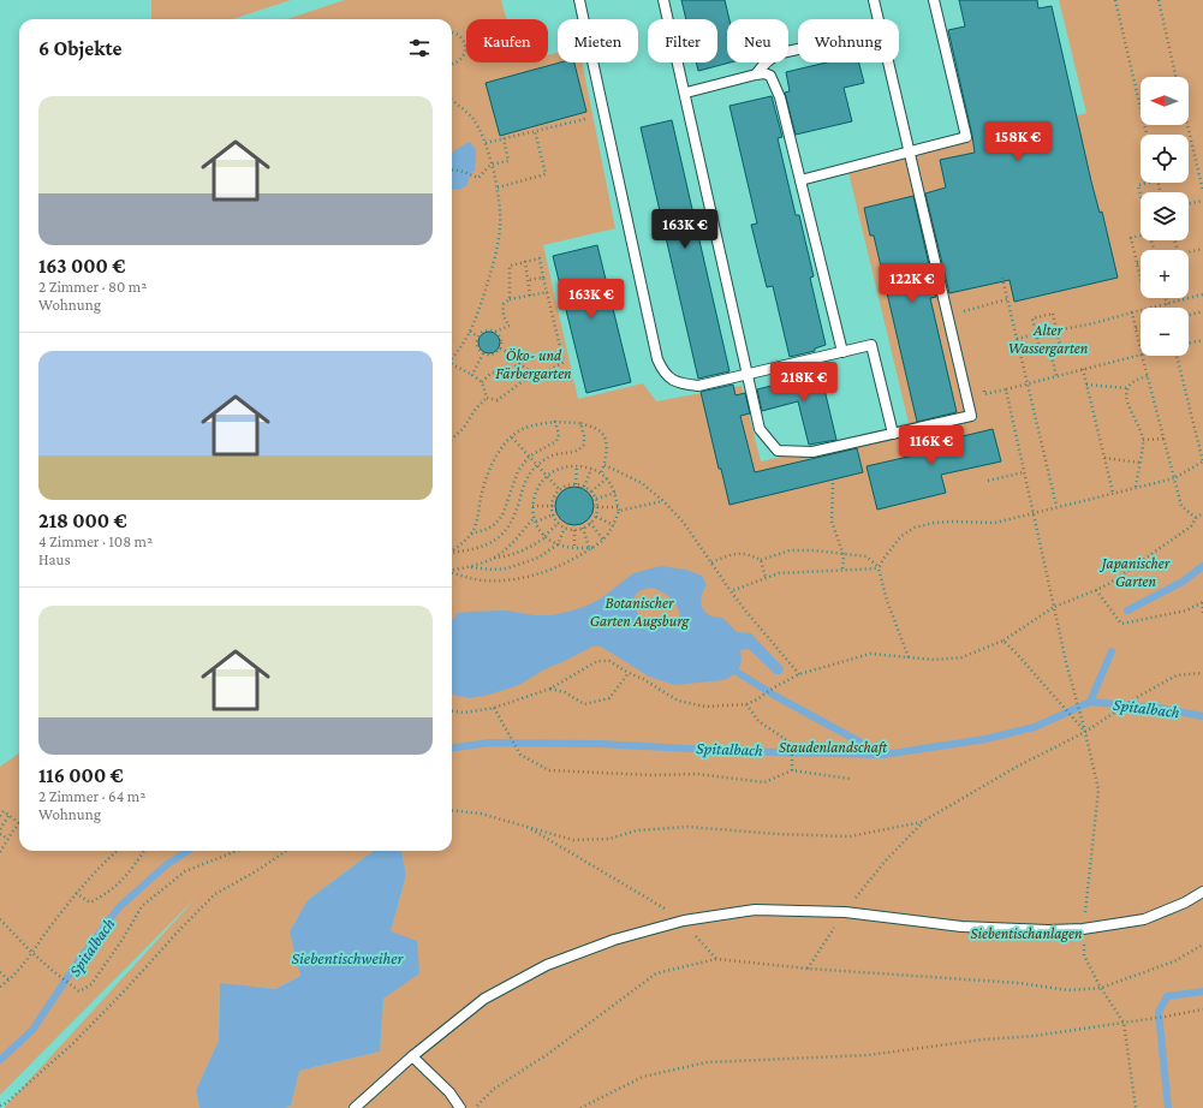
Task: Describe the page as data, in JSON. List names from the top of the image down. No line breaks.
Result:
{"water":["Spitalbach","Siebentischweiher"],"parks":["Alter Wassergarten","Öko- und Färbergarten","Japanischer Garten","Botanischer Garten Augsburg","Staudenlandschaft","Siebentischanlagen"],"north":"left","page":{"chip":["Kaufen","Mieten","Filter","Neu","Wohnung"],"heading":"6 Objekte","map_buttons":["+","−"],"list":[{"name":"163 000 €","note":"2 Zimmer · 80 m² · Wohnung"},{"name":"218 000 €","note":"4 Zimmer · 108 m² · Haus"},{"name":"116 000 €","note":"2 Zimmer · 64 m² · Wohnung"}],"price":["158K €","163K €","122K €","163K €","218K €","116K €"]}}
